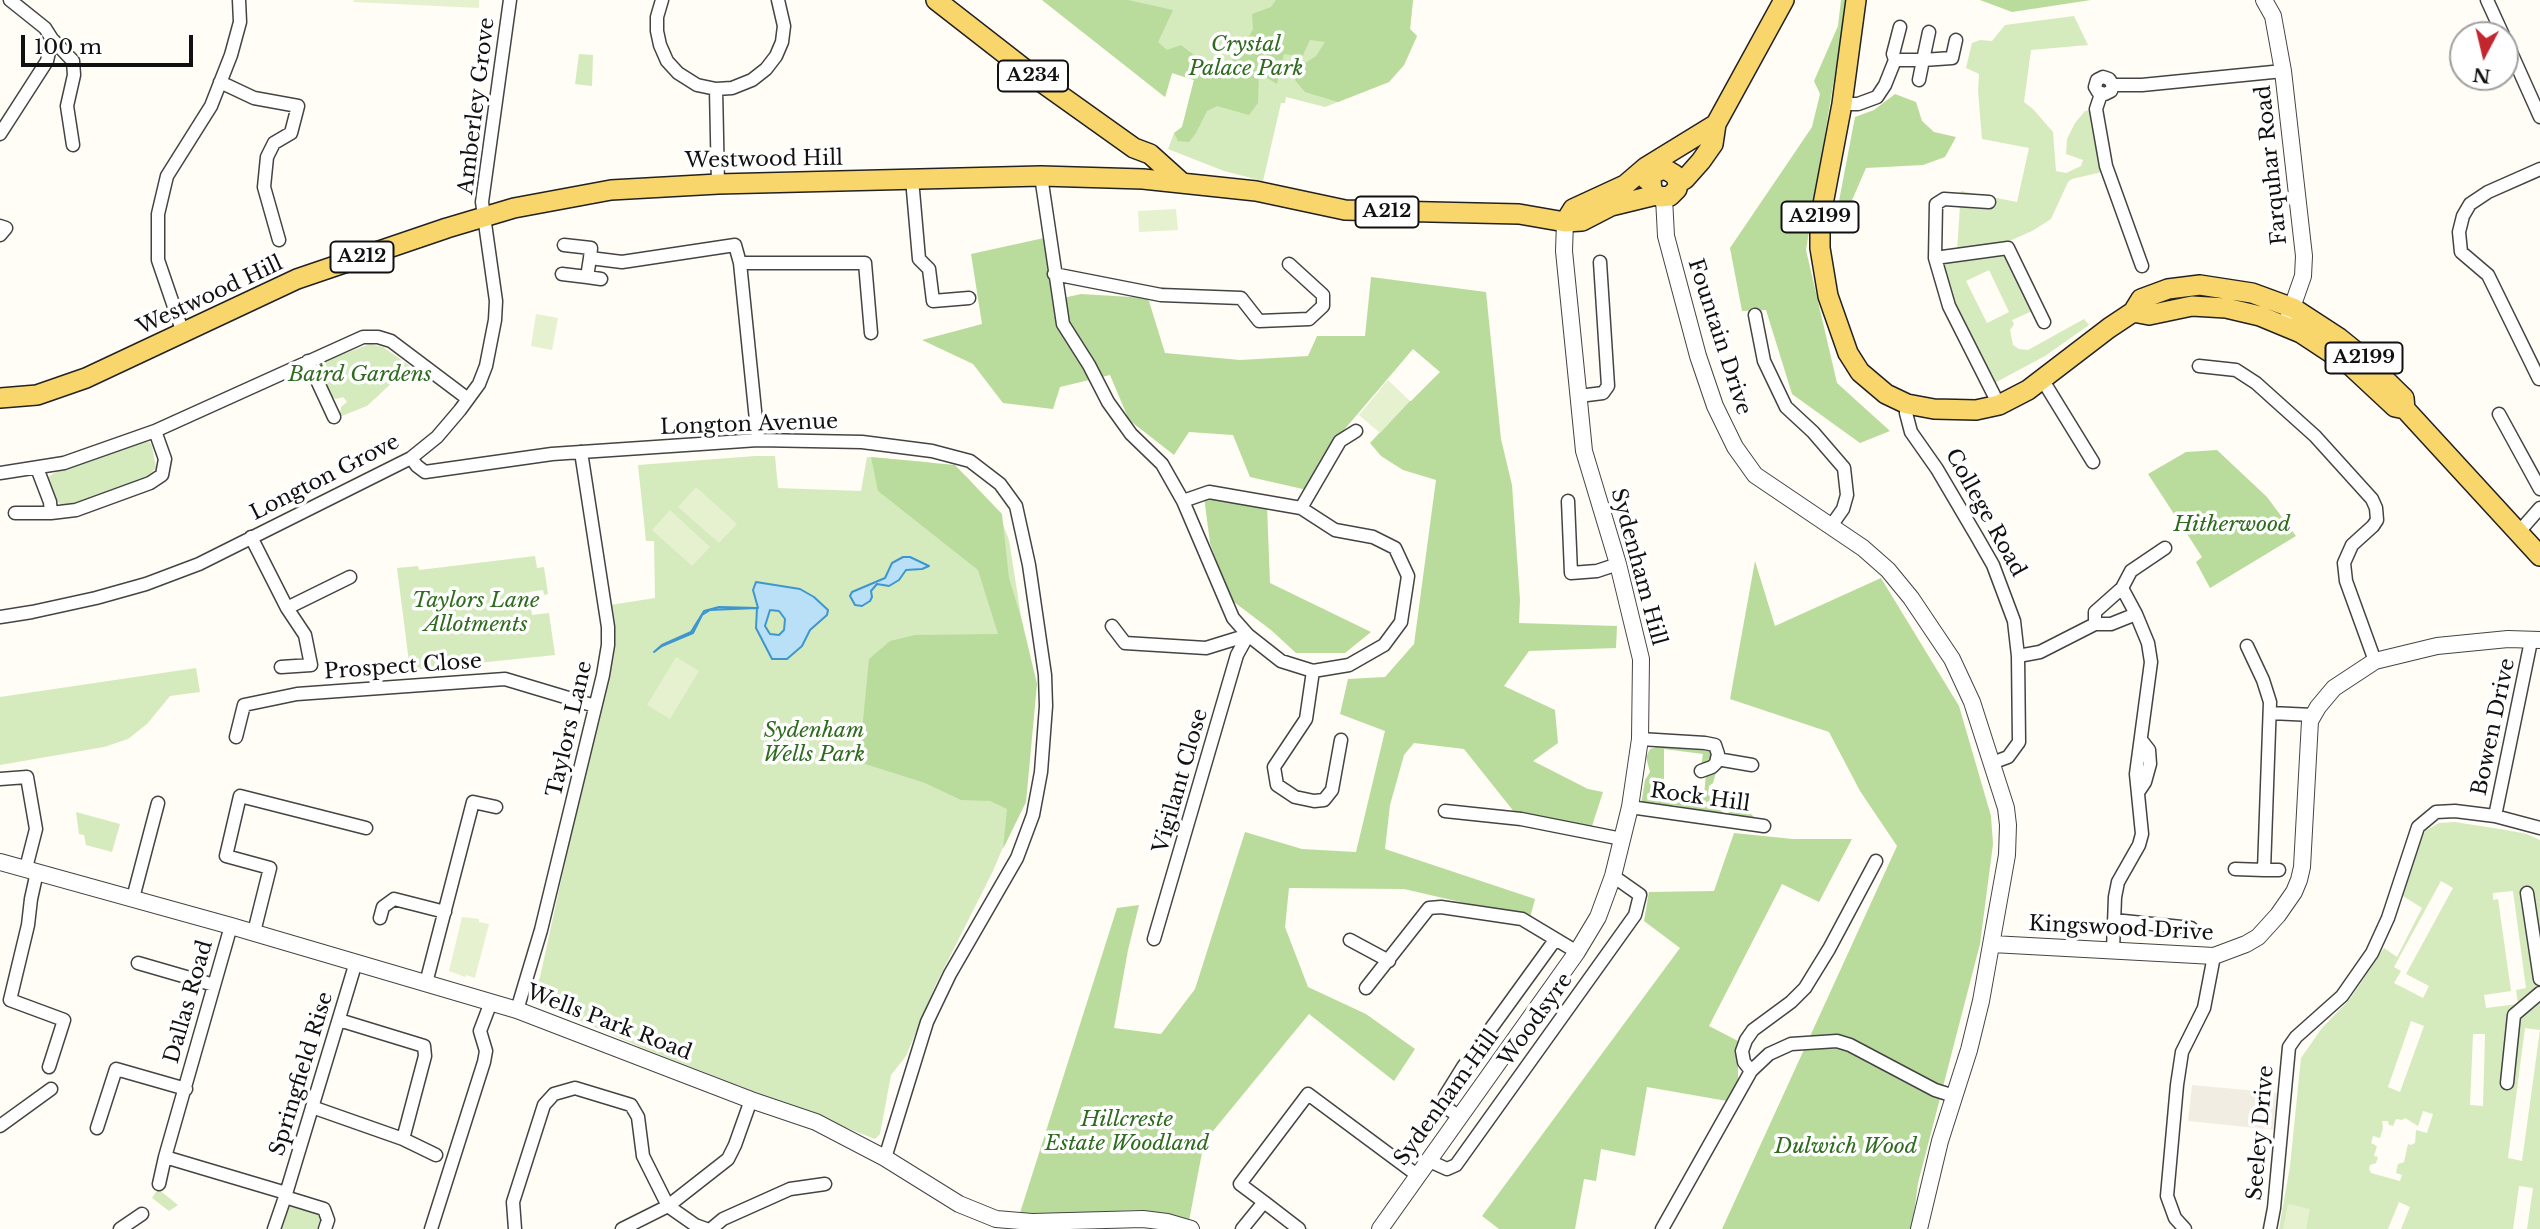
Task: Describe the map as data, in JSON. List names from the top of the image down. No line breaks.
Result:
{"streets":{"main road":["A234","Westwood Hill","A212","A2199"],"street":["Amberley Grove","Farquhar Road","Fountain Drive","Longton Avenue","Longton Grove","College Road","Sydenham Hill","Prospect Close","Bowen Drive","Taylors Lane","Vigilant Close","Rock Hill","Kingswood Drive","Dallas Road","Woodsyre","Wells Park Road","Springfield Rise","Seeley Drive"]},"crossings":[["A234","Westwood Hill"],["Amberley Grove","Westwood Hill"],["Amberley Grove","Longton Grove"],["Westwood Hill","A212"],["Westwood Hill","Fountain Drive"],["Westwood Hill","Longton Grove"],["Westwood Hill","Sydenham Hill"],["Farquhar Road","A2199"],["A212","Fountain Drive"],["A212","Sydenham Hill"],["A2199","College Road"],["Fountain Drive","College Road"],["Longton Avenue","Longton Grove"],["Longton Avenue","Taylors Lane"],["Longton Avenue","Wells Park Road"],["Sydenham Hill","Rock Hill"],["Sydenham Hill","Woodsyre"],["Prospect Close","Taylors Lane"],["Bowen Drive","Kingswood Drive"],["Bowen Drive","Seeley Drive"],["Taylors Lane","Wells Park Road"],["Dallas Road","Wells Park Road"],["Wells Park Road","Springfield Rise"]],"parks":["Crystal Palace Park","Baird Gardens","Hitherwood","Taylors Lane Allotments","Sydenham Wells Park","Hillcreste Estate Woodland","Dulwich Wood"],"scale_bar":"100 m","north":"bottom"}
